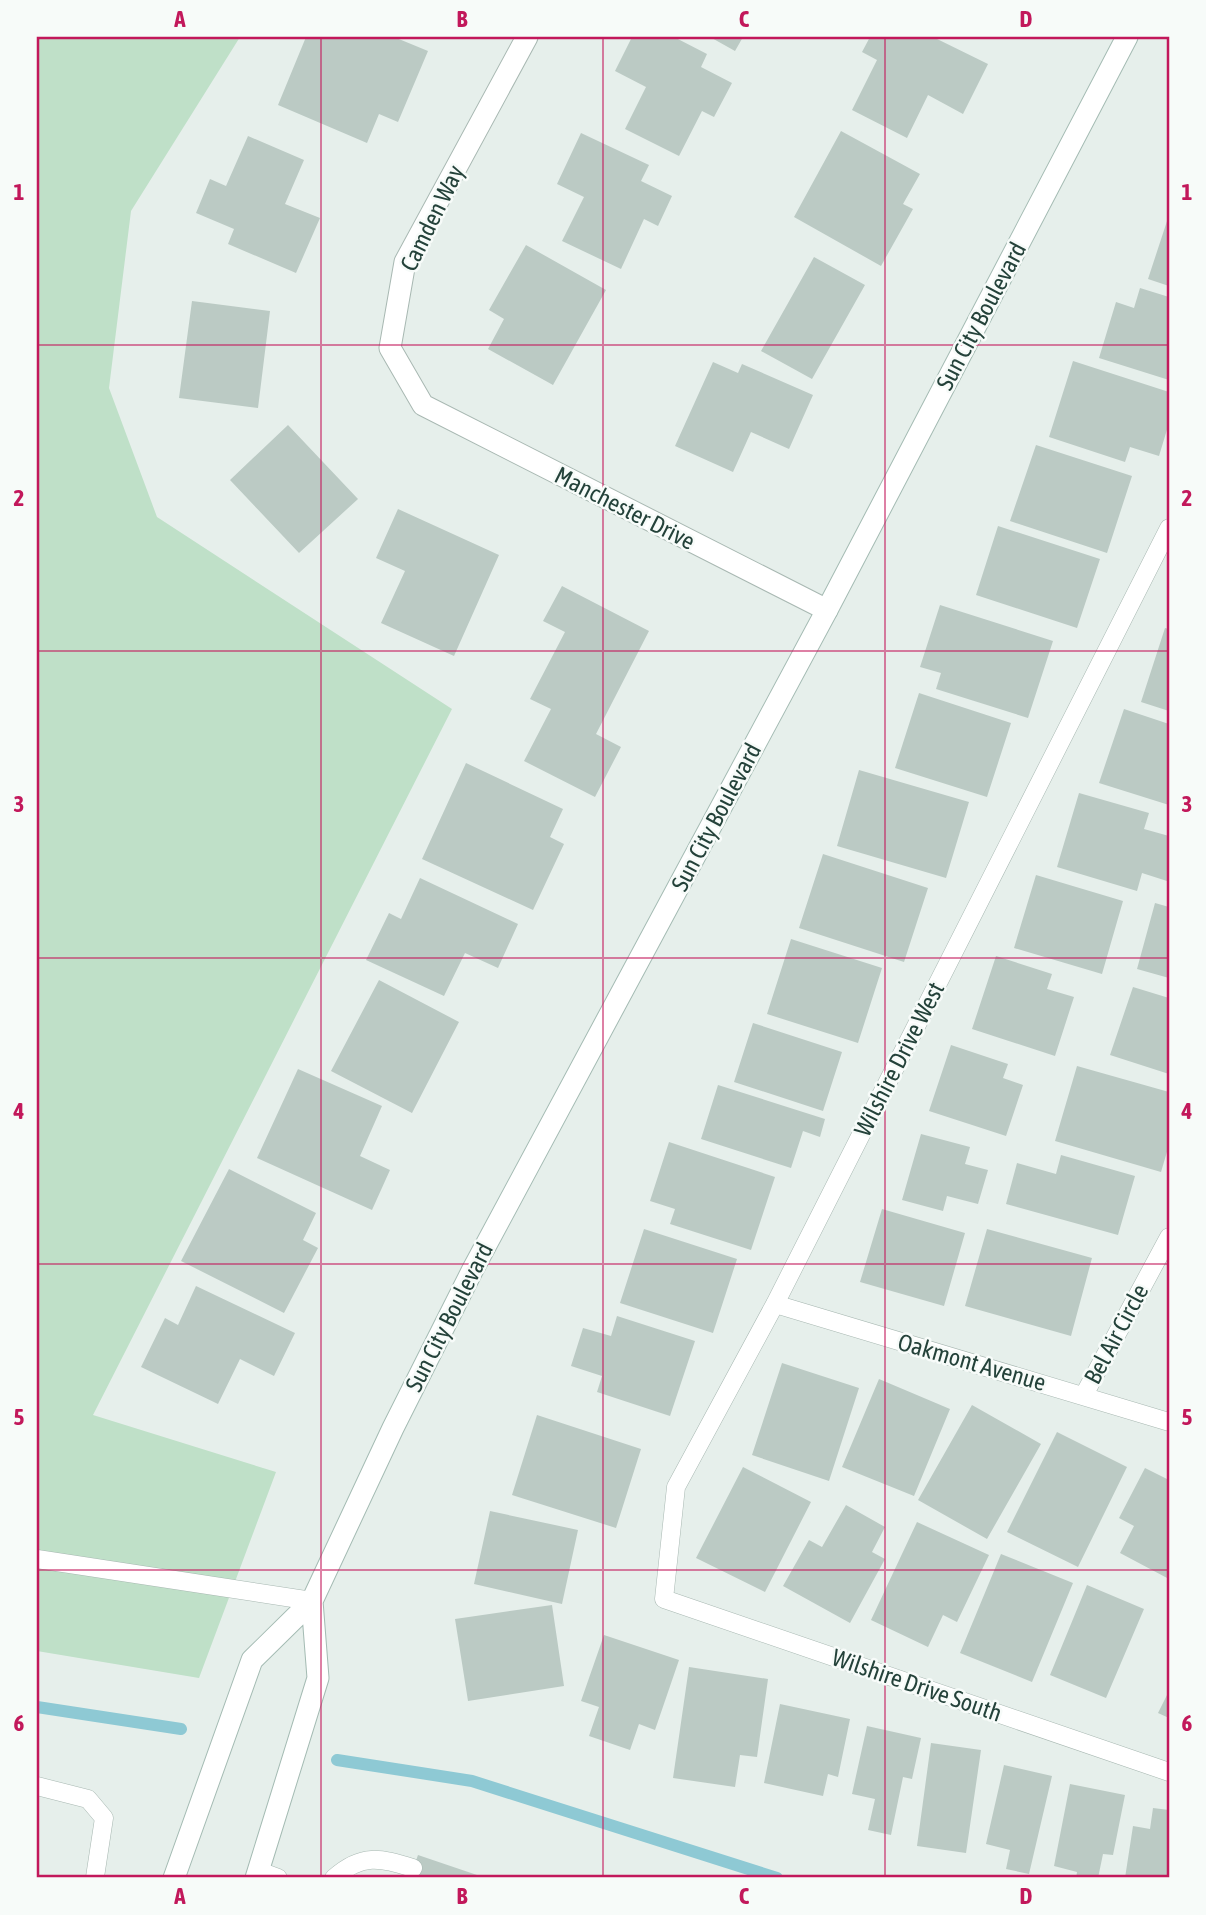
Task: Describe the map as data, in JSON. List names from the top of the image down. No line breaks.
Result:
{"streets":{"street":["Camden Way","Sun City Boulevard","Manchester Drive"],"lane":["Wilshire Drive West","Bel Air Circle","Oakmont Avenue","Wilshire Drive South"]},"crossings":[["Camden Way","Manchester Drive"],["Sun City Boulevard","Manchester Drive"],["Wilshire Drive West","Oakmont Avenue"],["Wilshire Drive West","Wilshire Drive South"],["Bel Air Circle","Oakmont Avenue"]],"grid":{"columns":["A","B","C","D"],"rows":["1","2","3","4","5","6"]}}
